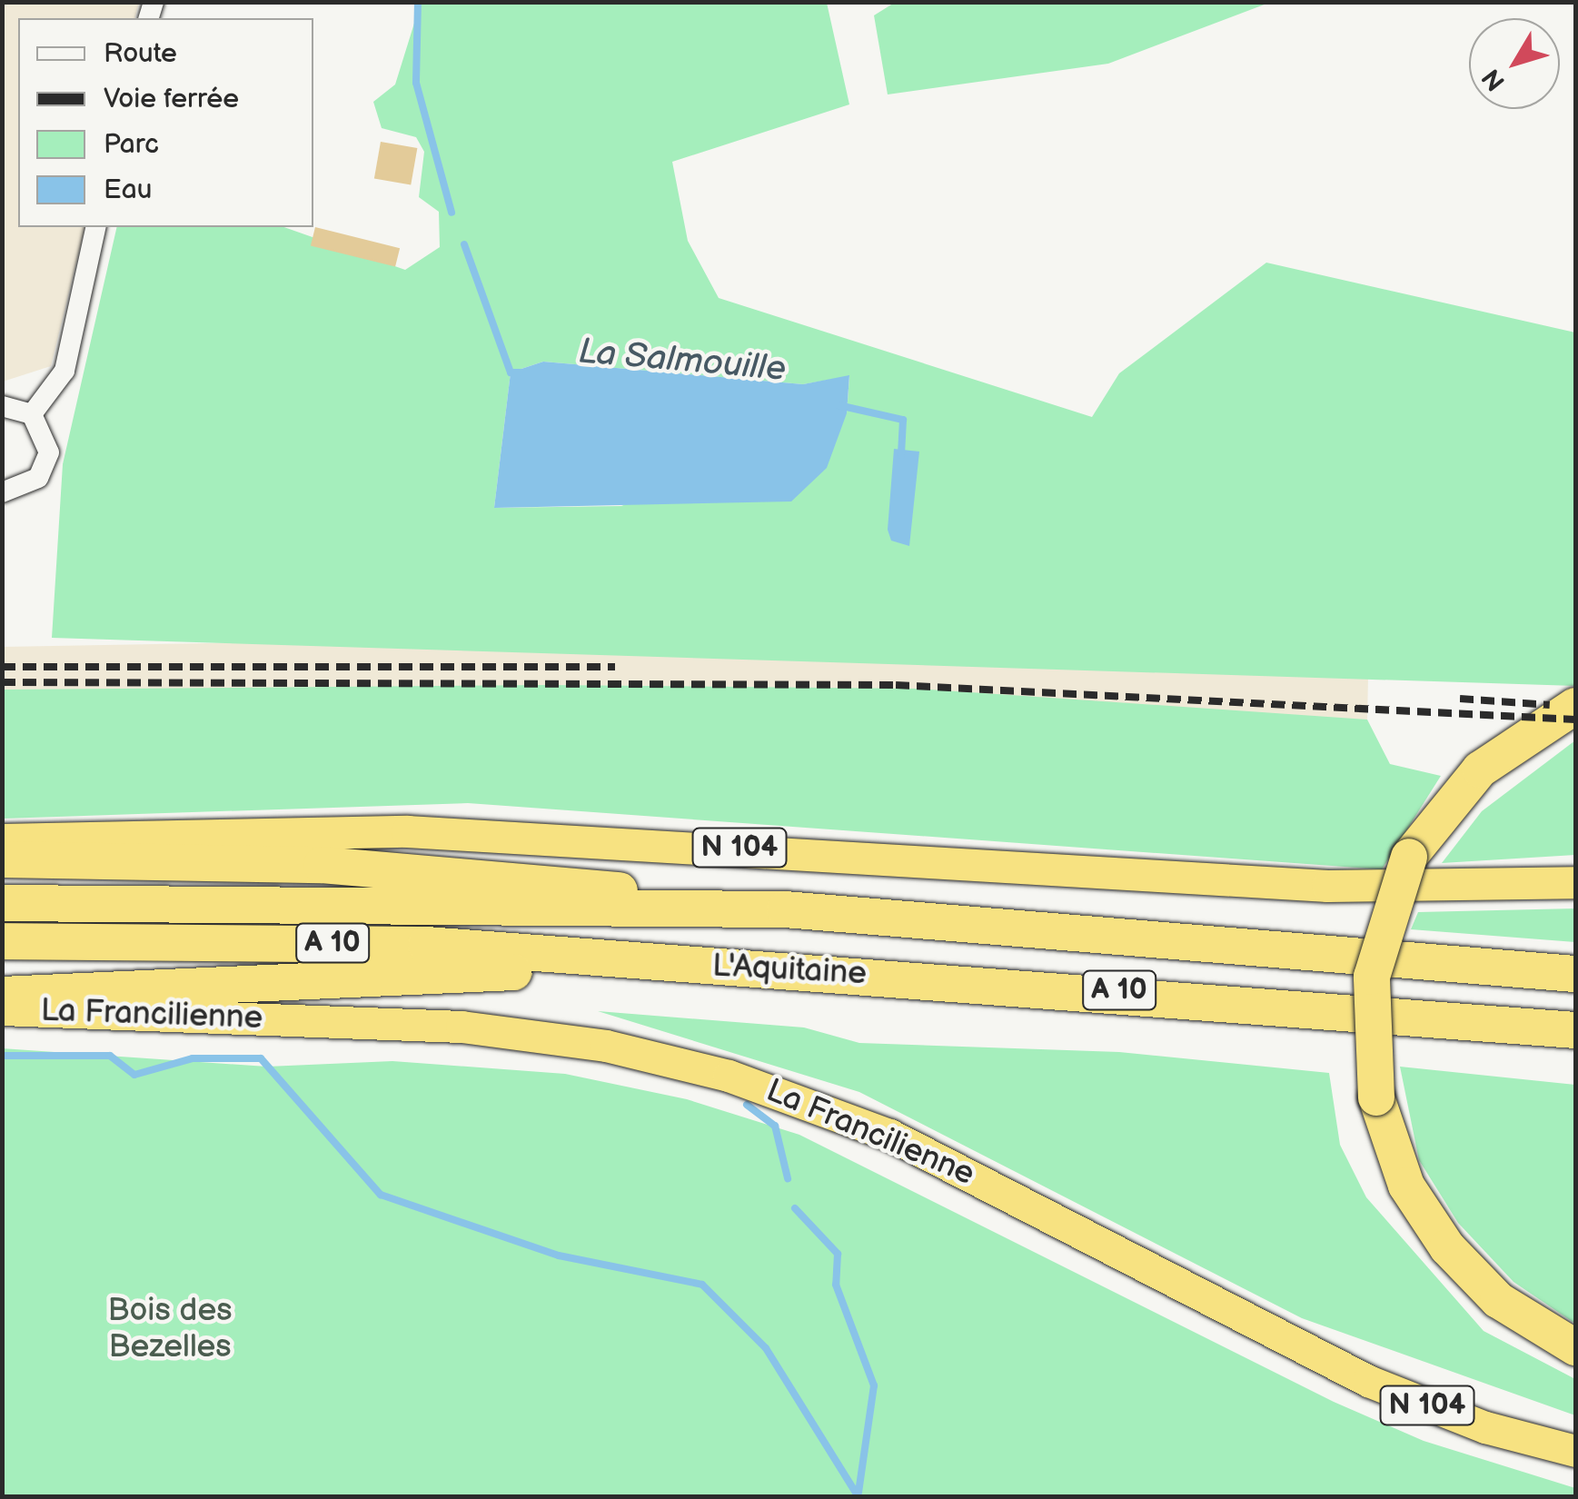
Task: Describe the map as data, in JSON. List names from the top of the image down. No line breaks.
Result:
{"streets":{"highway":["N 104","A 10","L'Aquitaine","La Francilienne"]},"water":["La Salmouille"],"parks":["Bois des Bezelles"],"legend":["Route","Voie ferrée","Parc","Eau"],"north":"bottom left"}
